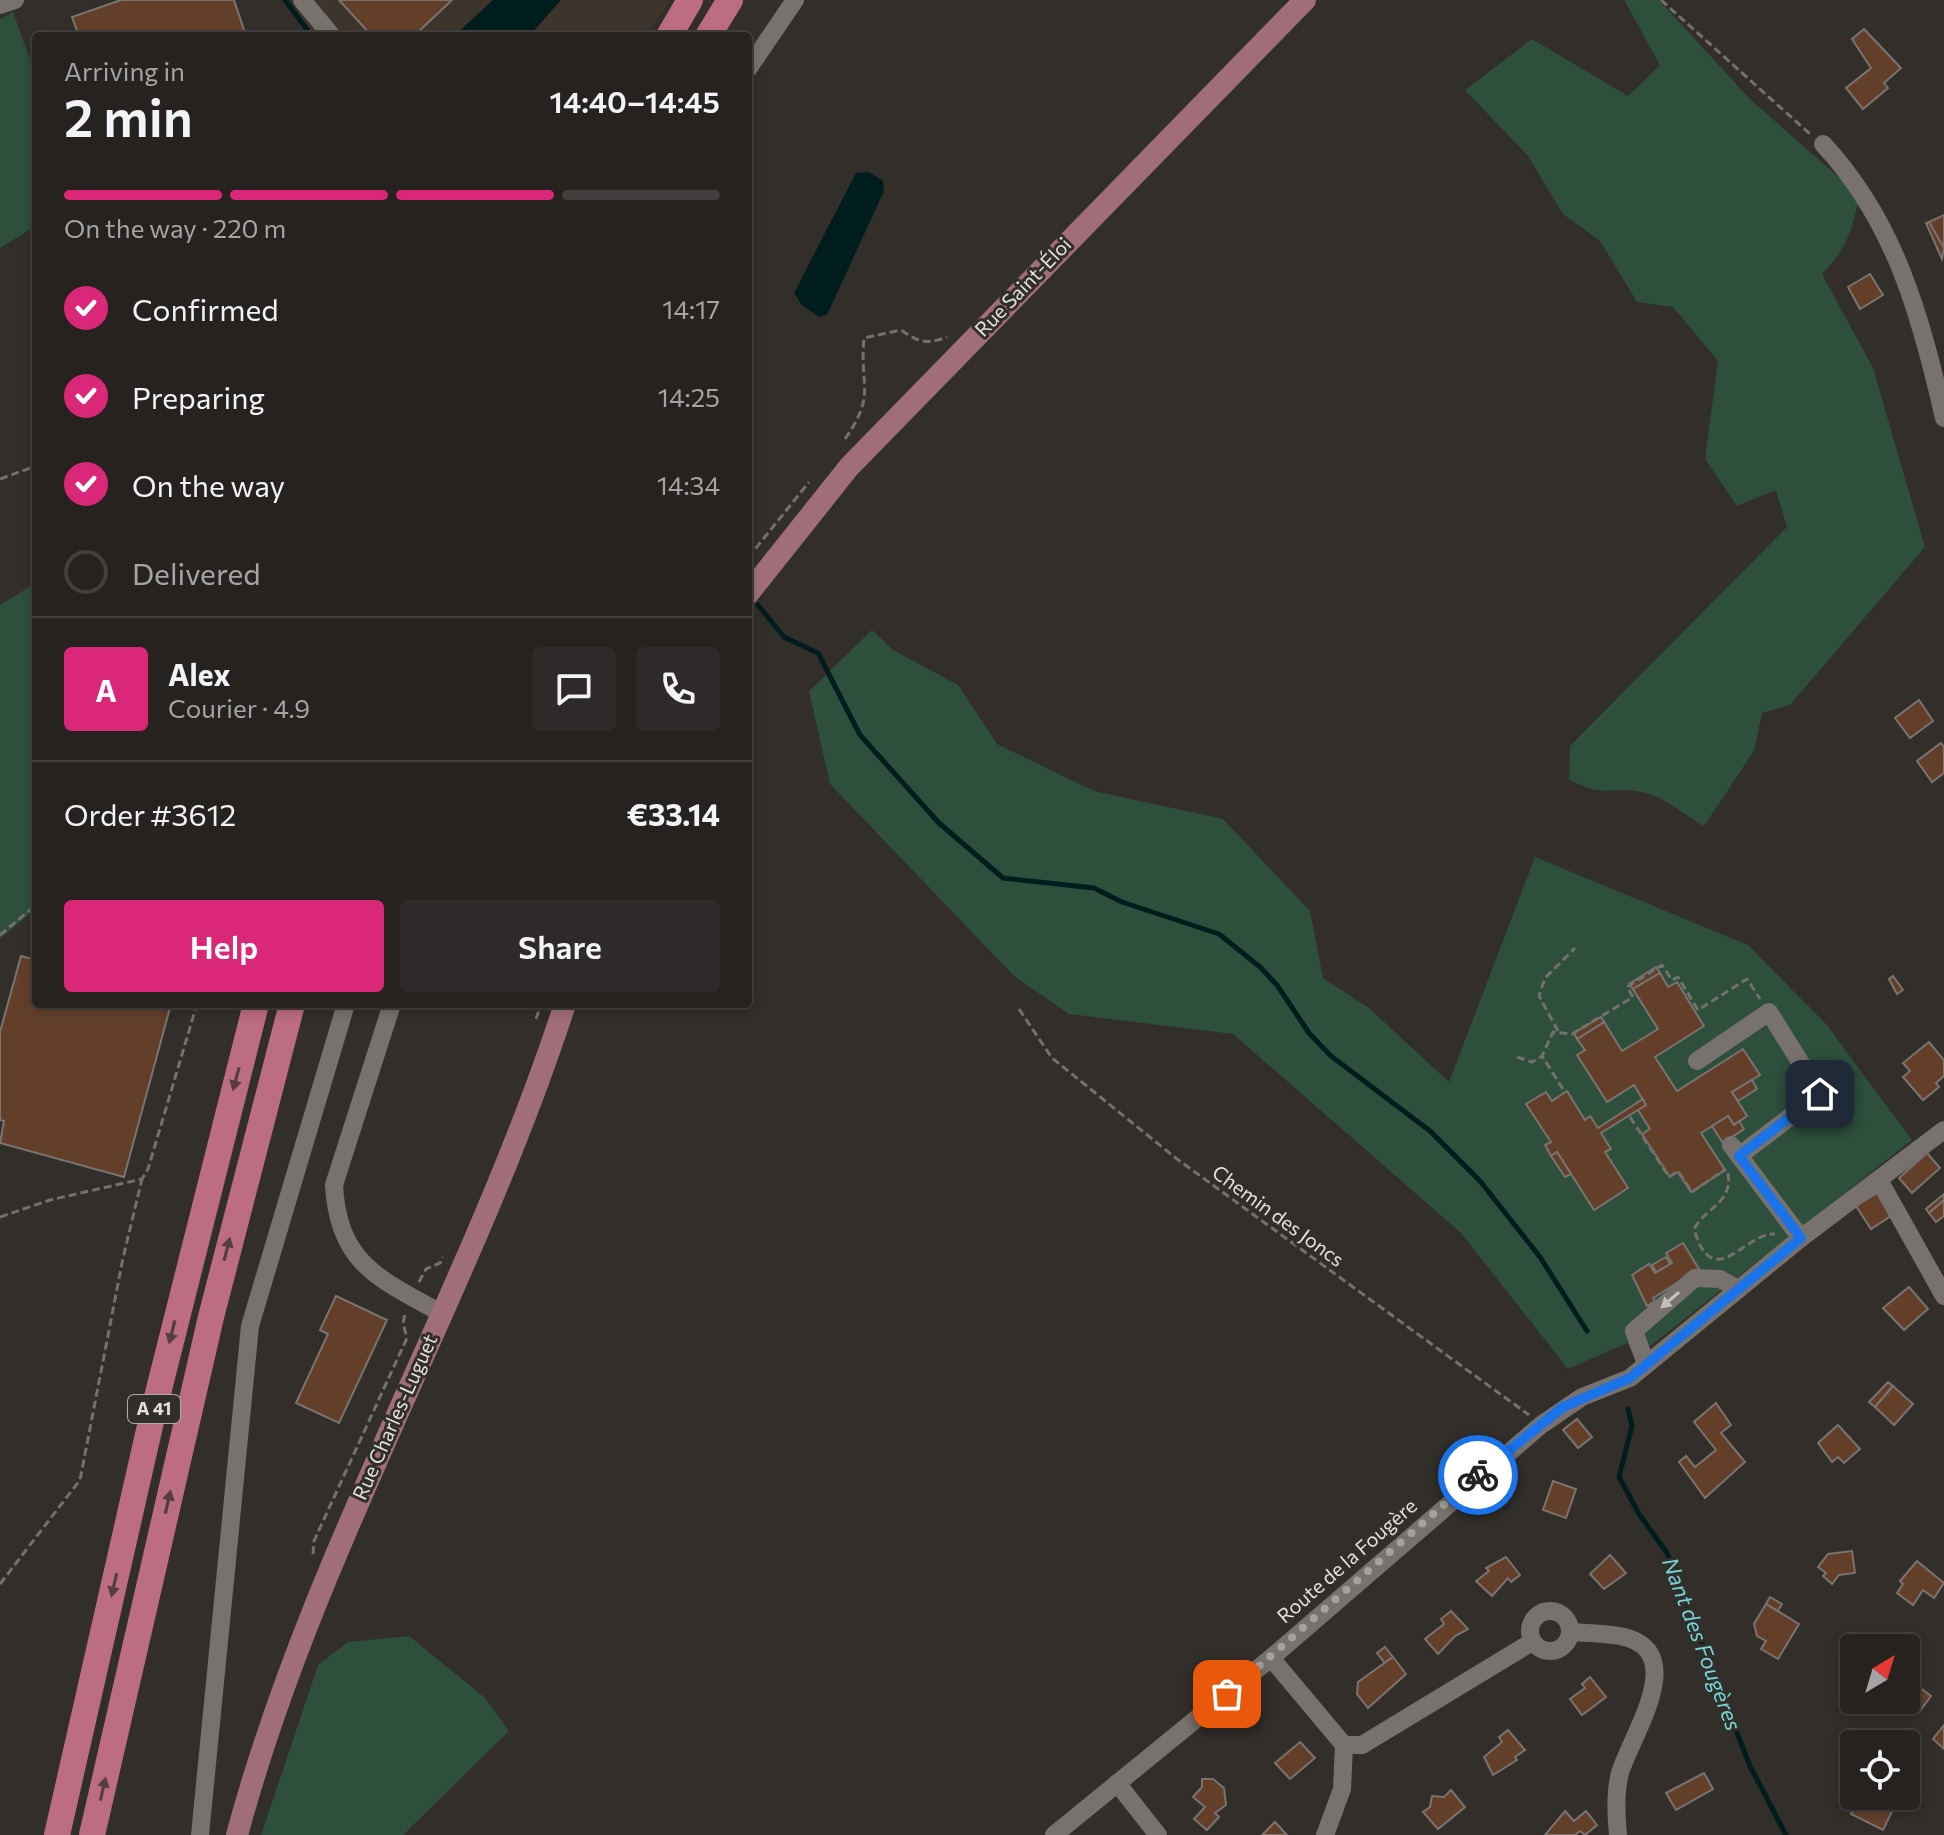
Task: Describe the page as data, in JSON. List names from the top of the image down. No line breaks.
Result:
{"streets":{"highway":["A 41"],"main road":["Rue Saint-Éloi","Rue Charles-Luguet"],"street":["Route de la Fougère"],"path":["Chemin des Joncs"]},"crossings":[["Chemin des Joncs","Route de la Fougère"]],"water":["Nant des Fougères"],"north":"top right","page":{"heading":["2 min","Arriving in","14:40–14:45"],"panel":["Alex","Courier · 4.9","Order #3612","€33.14"],"bar":"On the way · 220 m","list":[["Confirmed","14:17"],["Preparing","14:25"],["On the way","14:34"],"Delivered"],"round":"A","buttons":["Help","Share"]}}
